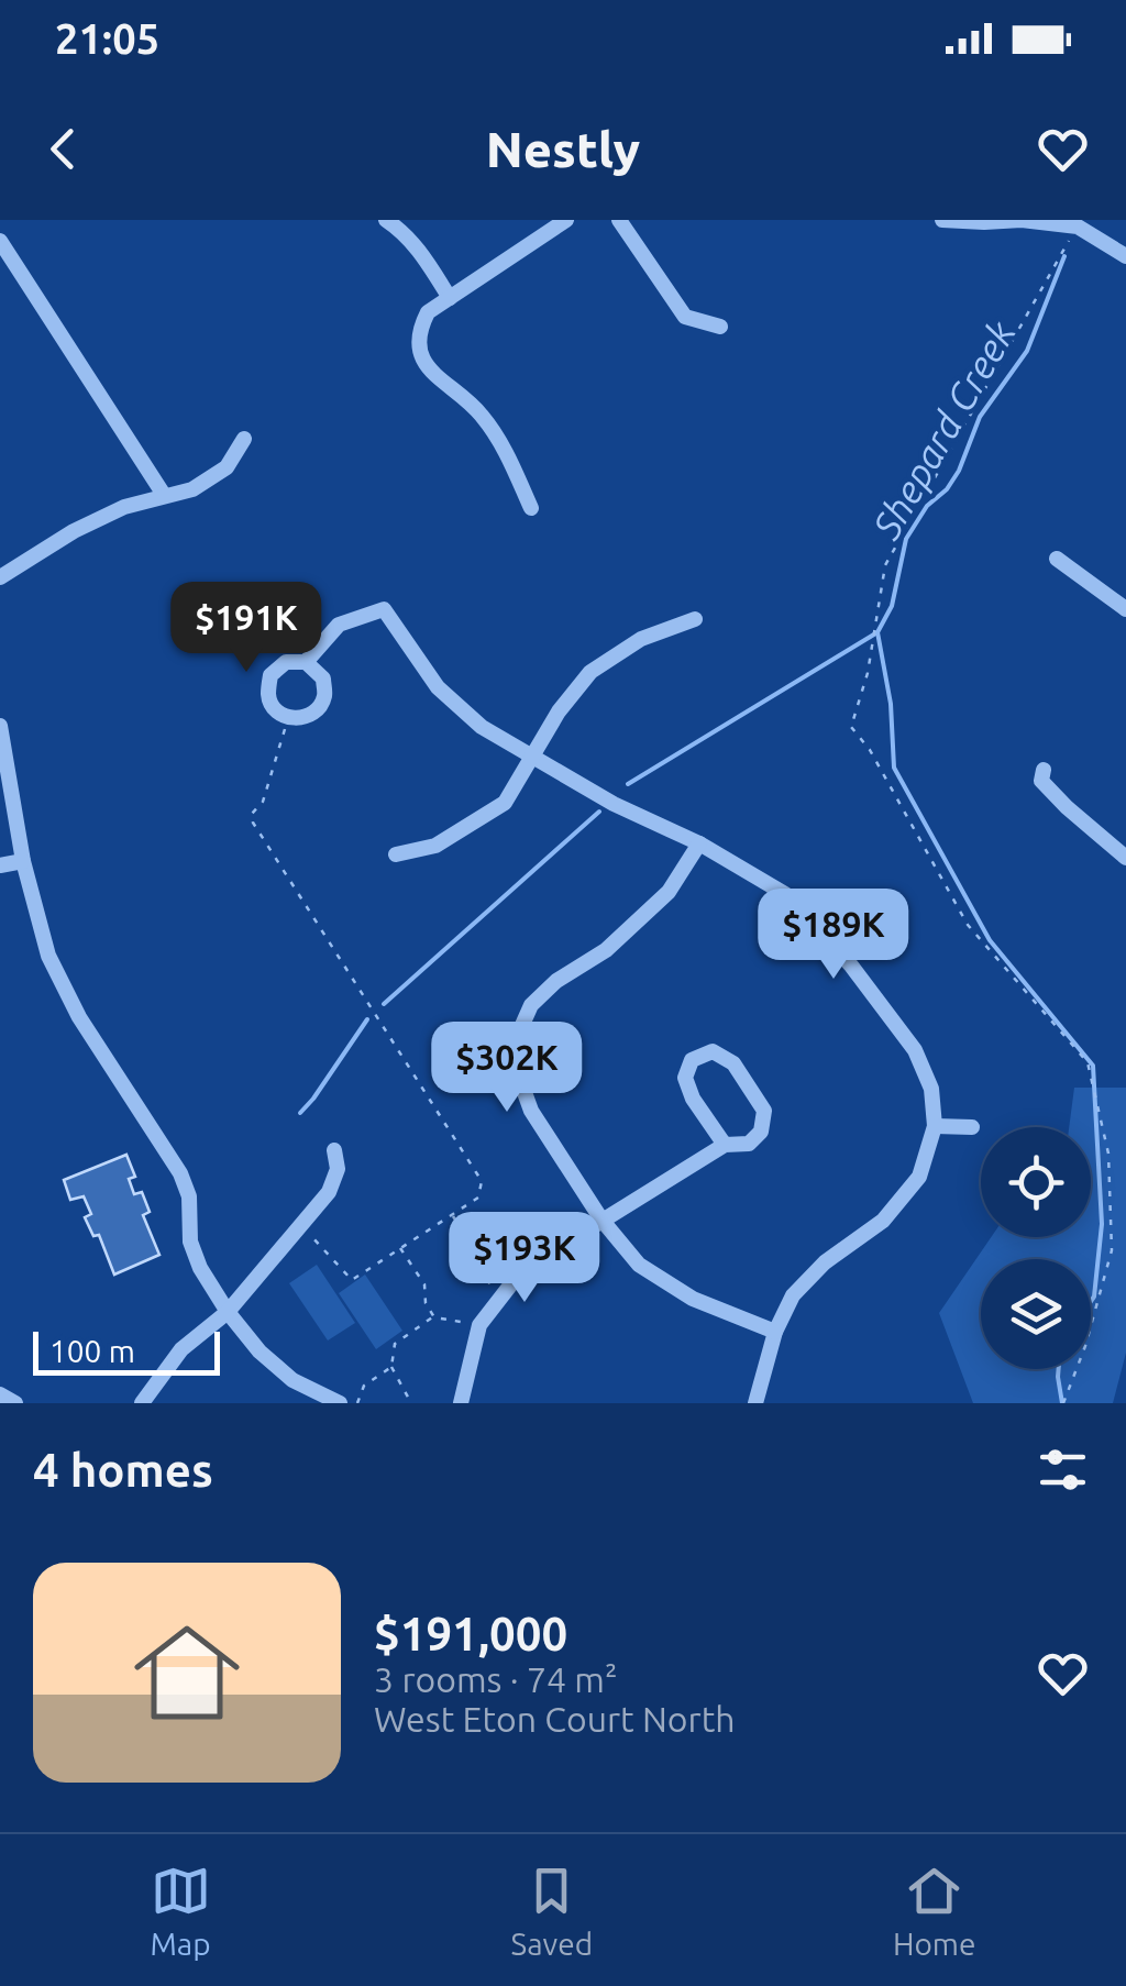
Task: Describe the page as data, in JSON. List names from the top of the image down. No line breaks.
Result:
{"water":["Shepard Creek"],"scale_bar":"100 m","page":{"status":"21:05","header":"Nestly","price":["$191K","$189K","$302K","$193K"],"scale":"100 m","heading":"4 homes","list":[{"name":"$191,000","note":"3 rooms · 74 m² · West Eton Court North"}],"tabs":["Map","Saved","Home"]}}
